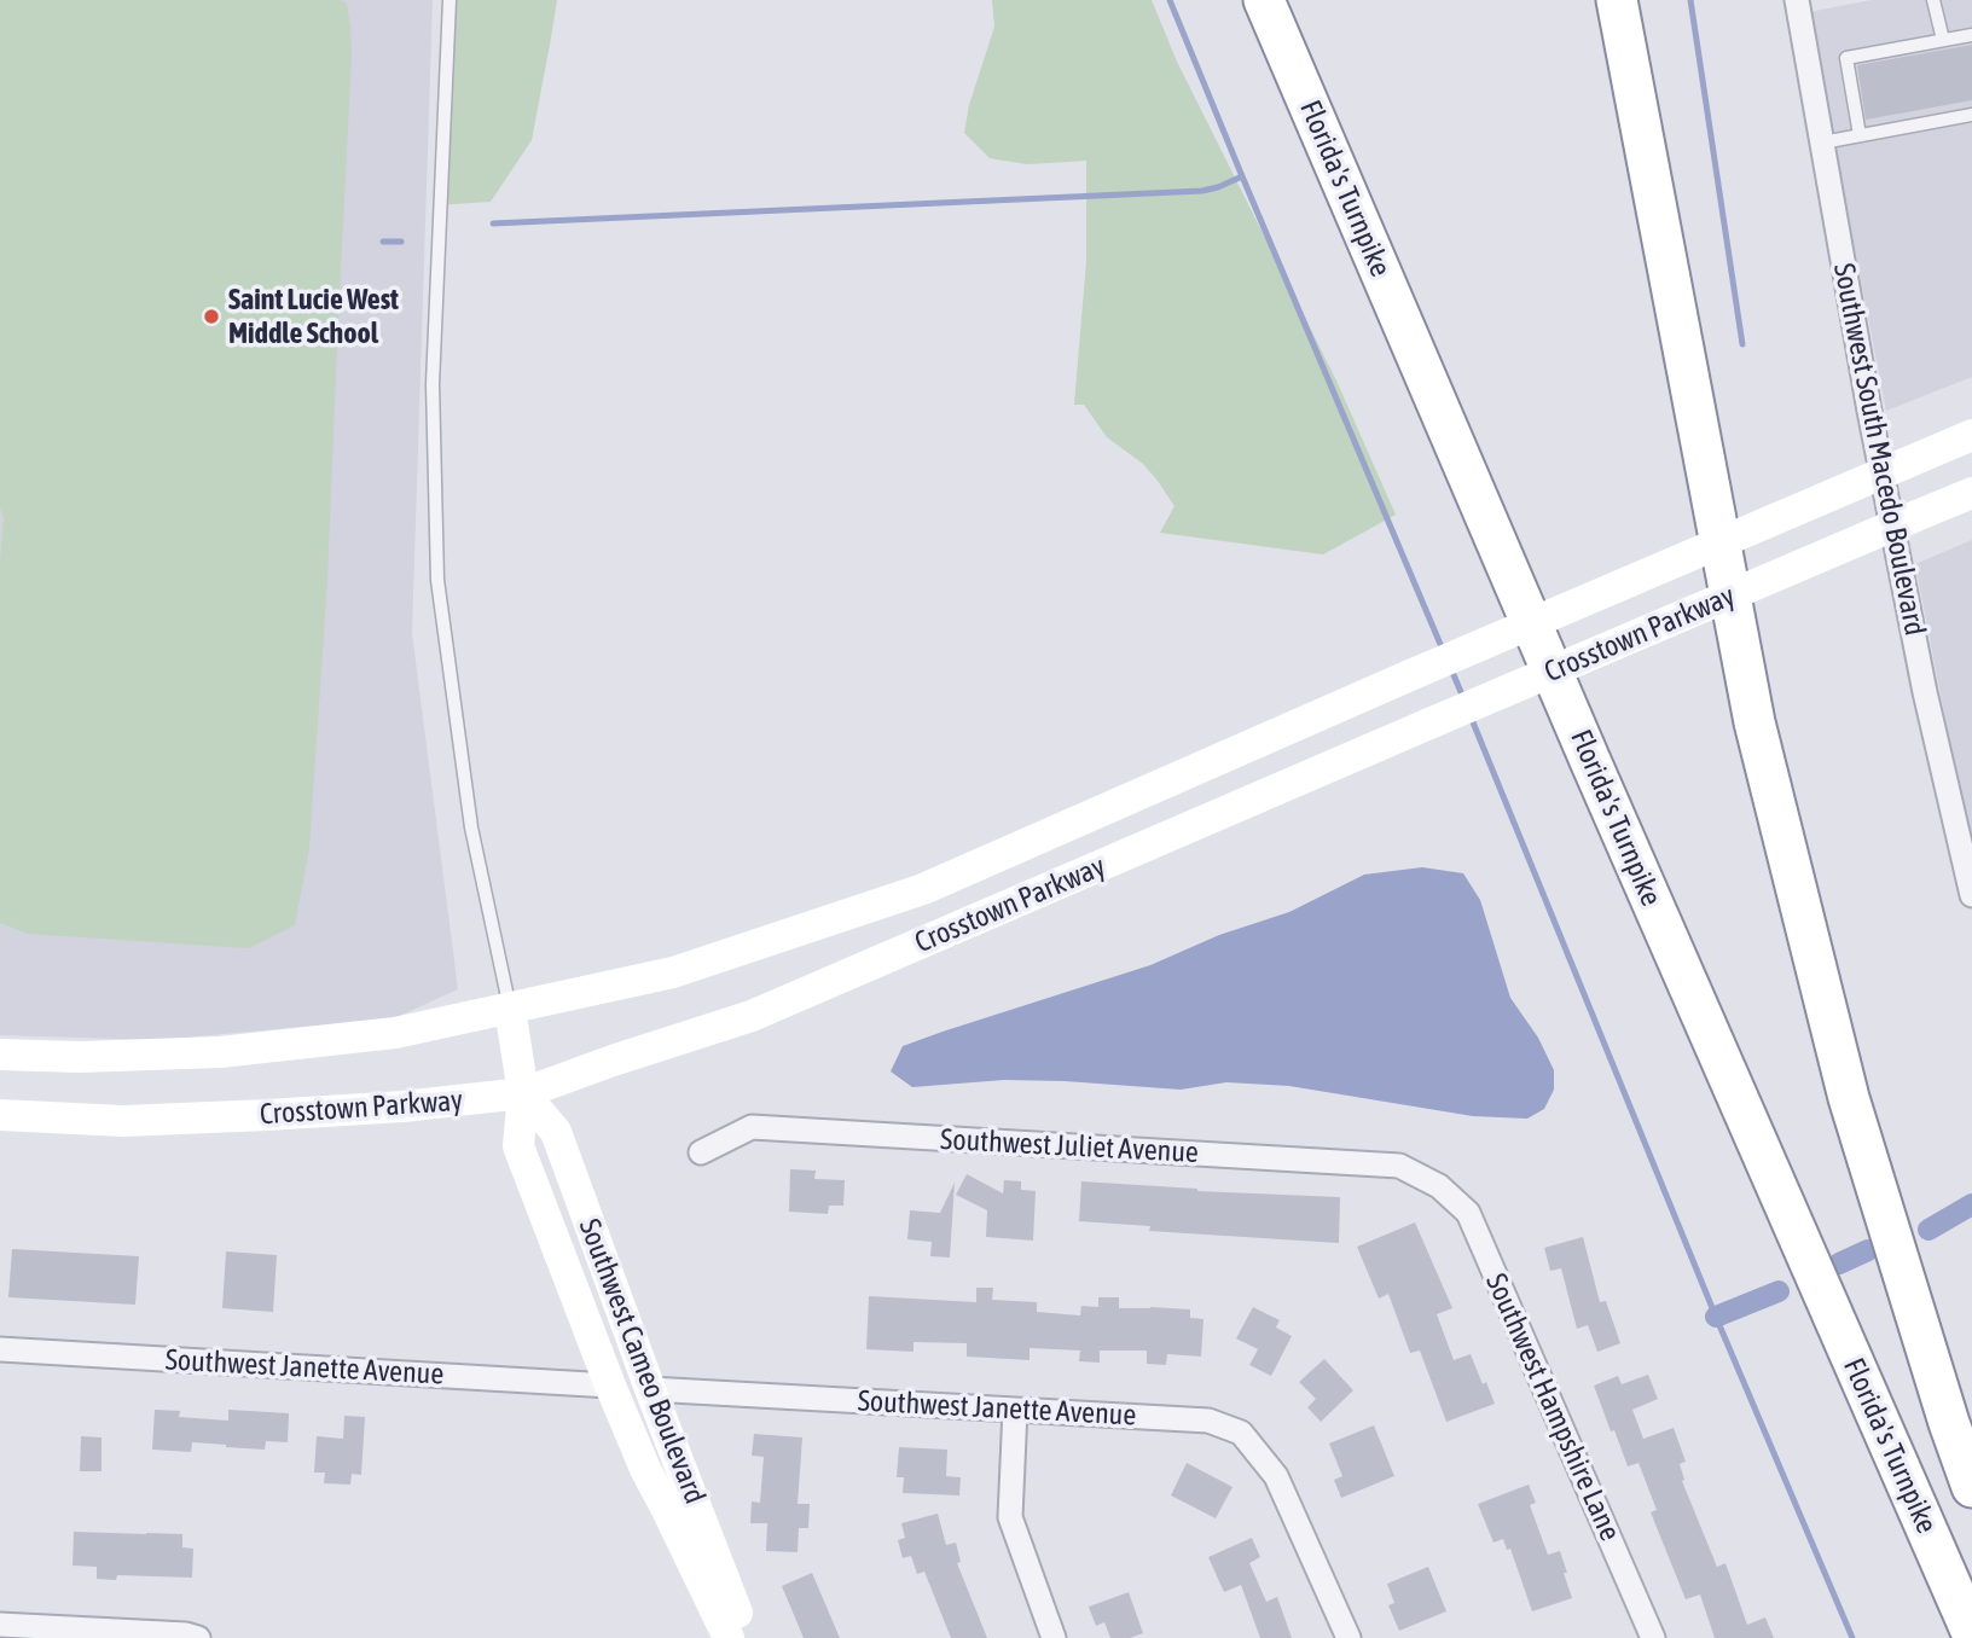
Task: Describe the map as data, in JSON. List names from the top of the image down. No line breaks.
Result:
{"streets":{"highway":["Florida's Turnpike"],"main road":["Crosstown Parkway","Southwest Cameo Boulevard"],"street":["Southwest South Macedo Boulevard","Southwest Juliet Avenue","Southwest Janette Avenue","Southwest Hampshire Lane"]},"crossings":[["Crosstown Parkway","Southwest Cameo Boulevard"],["Southwest Juliet Avenue","Southwest Hampshire Lane"],["Southwest Cameo Boulevard","Southwest Janette Avenue"]],"places":["Saint Lucie West Middle School"]}
